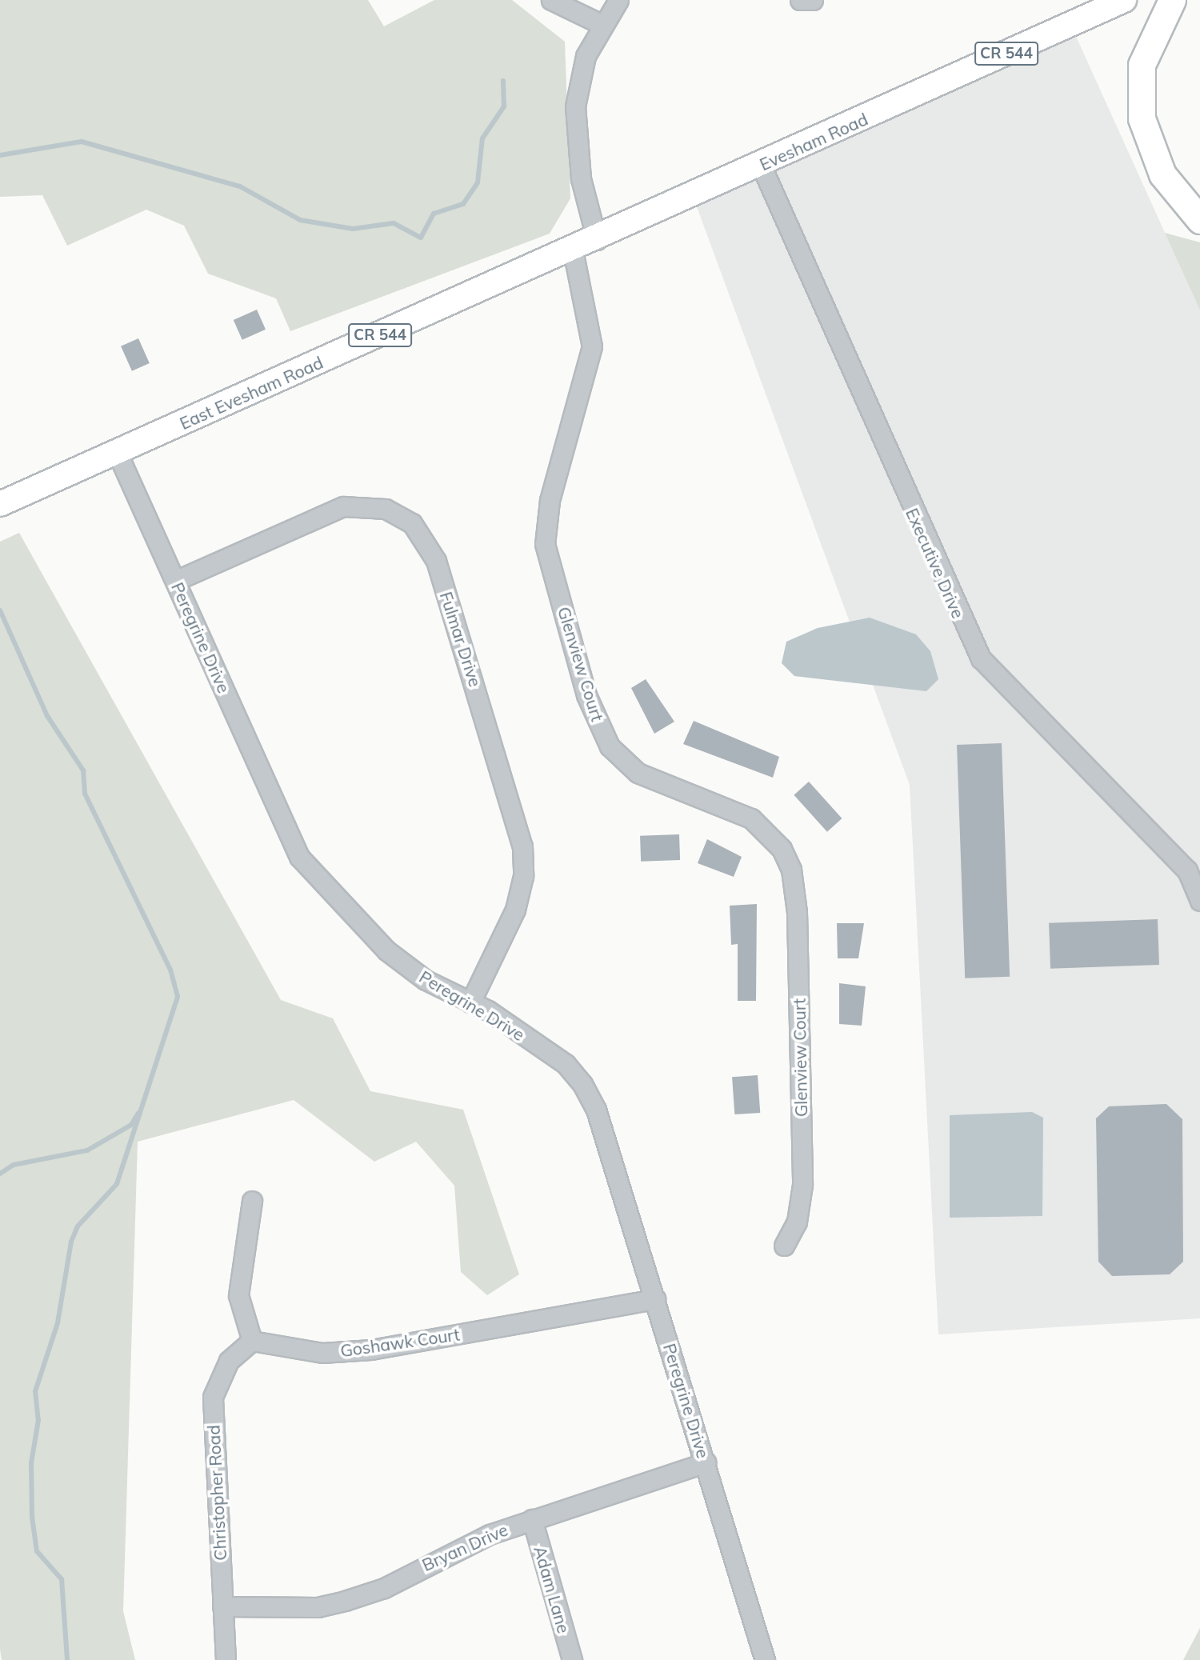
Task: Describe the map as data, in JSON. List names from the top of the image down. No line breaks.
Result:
{"streets":{"main road":["CR 544","Evesham Road","East Evesham Road"],"street":["Executive Drive","Peregrine Drive","Fulmar Drive","Glenview Court","Goshawk Court","Christopher Road","Bryan Drive","Adam Lane"]},"crossings":[["Evesham Road","East Evesham Road"],["Evesham Road","Executive Drive"],["Evesham Road","Glenview Court"],["East Evesham Road","Peregrine Drive"],["Peregrine Drive","Fulmar Drive"],["Peregrine Drive","Goshawk Court"],["Peregrine Drive","Bryan Drive"],["Goshawk Court","Christopher Road"],["Christopher Road","Bryan Drive"],["Bryan Drive","Adam Lane"]]}
